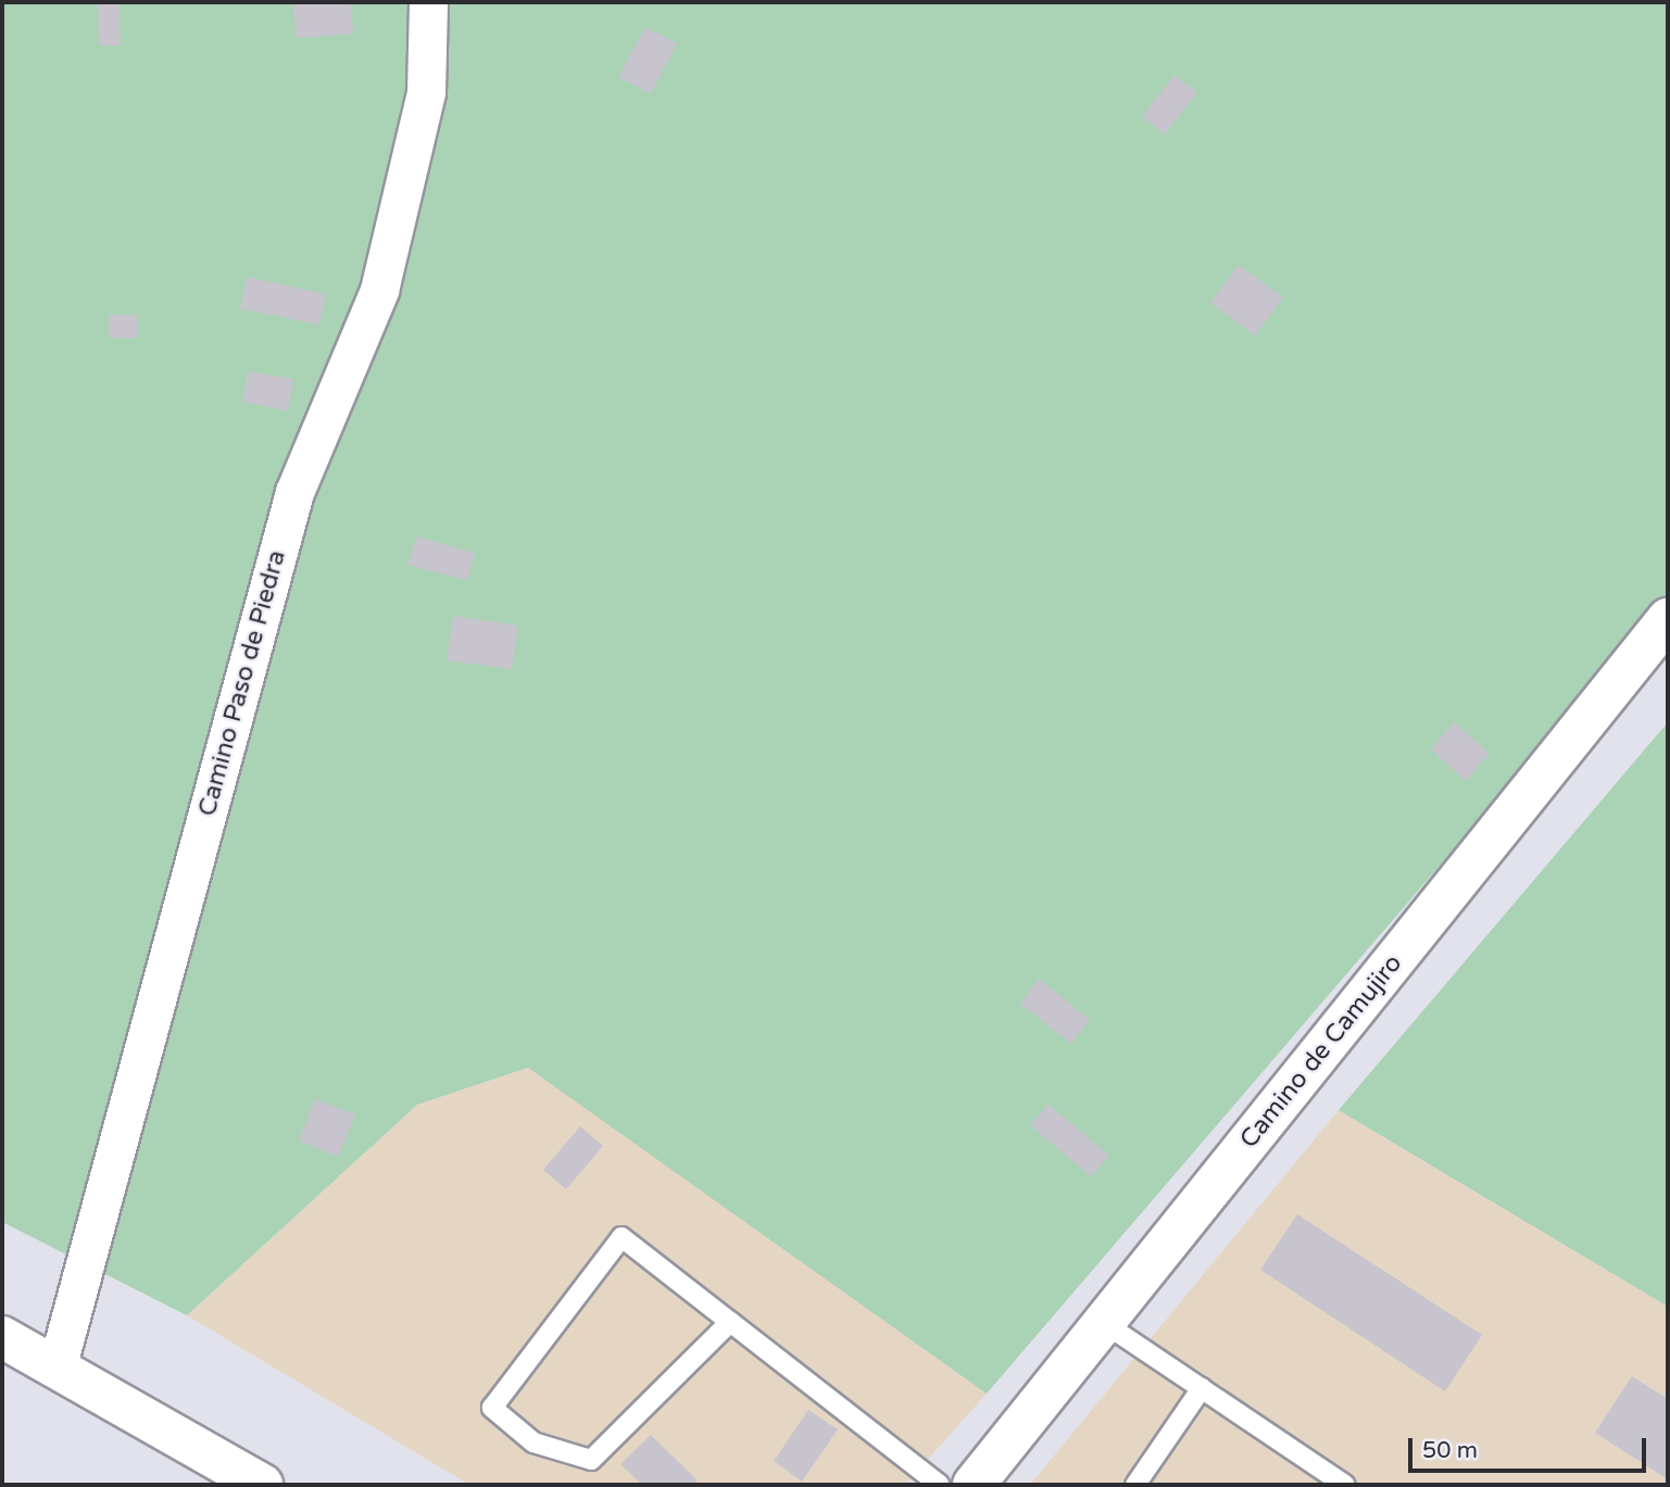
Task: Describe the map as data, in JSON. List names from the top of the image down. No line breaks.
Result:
{"streets":{"street":["Camino Paso de Piedra","Camino de Camujiro"]},"scale_bar":"50 m"}
